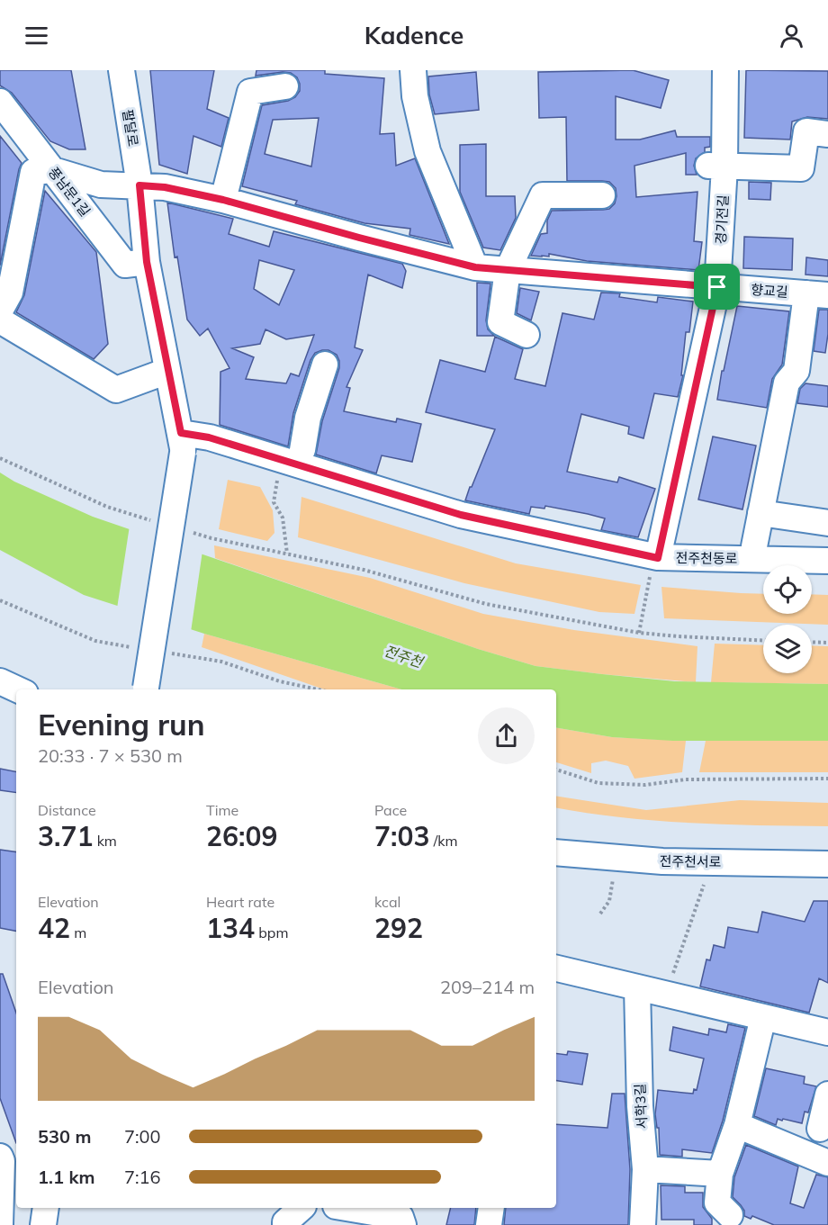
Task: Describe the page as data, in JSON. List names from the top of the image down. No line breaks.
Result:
{"streets":{"street":["팔달로","풍남문1길","경기전길","향교길","전주천동로","전주천서로","서학3길"]},"crossings":[["팔달로","풍남문1길"],["팔달로","향교길"],["팔달로","전주천동로"],["경기전길","향교길"],["경기전길","전주천동로"],["향교길","전주천동로"]],"water":["전주천"],"page":{"header":"Kadence","heading":["Evening run","20:33 · 7 × 530 m"],"stats":[["Distance","3.71 km"],["Time","26:09"],["Pace","7:03 /km"],["Elevation","42 m"],["Heart rate","134 bpm"],["kcal","292"]],"chart":["Elevation","209–214 m"],"list":[{"name":"530 m","note":"7:00"},{"name":"1.1 km","note":"7:16"}]}}
